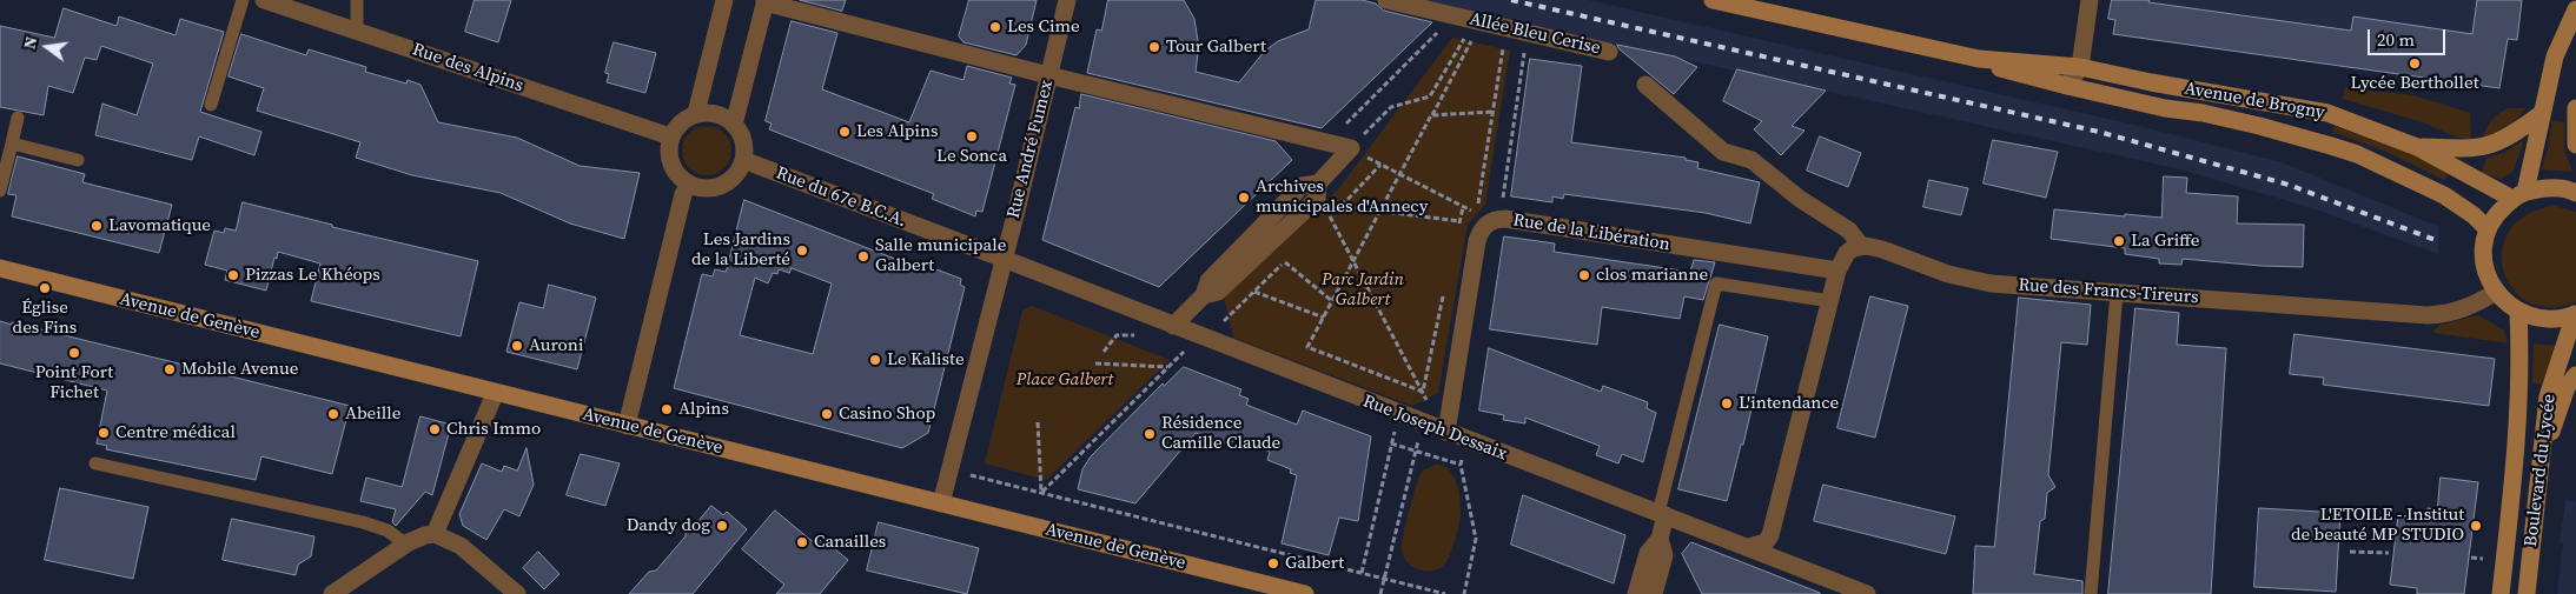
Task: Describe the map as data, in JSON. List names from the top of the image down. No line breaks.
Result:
{"streets":{"main road":["Avenue de Brogny","Avenue de Genève","Boulevard du Lycée"],"street":["Allée Bleu Cerise","Rue des Alpins","Rue André Fumex","Rue du 67e B.C.A.","Rue de la Libération","Rue des Francs-Tireurs","Rue Joseph Dessaix"]},"crossings":[["Rue des Alpins","Rue du 67e B.C.A."],["Rue André Fumex","Rue du 67e B.C.A."],["Rue André Fumex","Avenue de Genève"],["Rue André Fumex","Rue Joseph Dessaix"],["Rue du 67e B.C.A.","Rue Joseph Dessaix"],["Rue de la Libération","Rue Joseph Dessaix"]],"parks":["Parc Jardin Galbert","Place Galbert"],"places":["Les Cime","Tour Galbert","Lycée Berthollet","Les Alpins","Le Sonca","Archives municipales d'Annecy","Lavomatique","La Griffe","Les Jardins de la Liberté","Salle municipale Galbert","Pizzas Le Khéops","clos marianne","Église des Fins","Auroni","Point Fort Fichet","Le Kaliste","Mobile Avenue","L'intendance","Alpins","Abeille","Casino Shop","Chris Immo","Centre médical","Résidence Camille Claude","Dandy dog","L'ETOILE - Institut de beauté MP STUDIO","Canailles","Galbert"],"scale_bar":"20 m","north":"left"}
